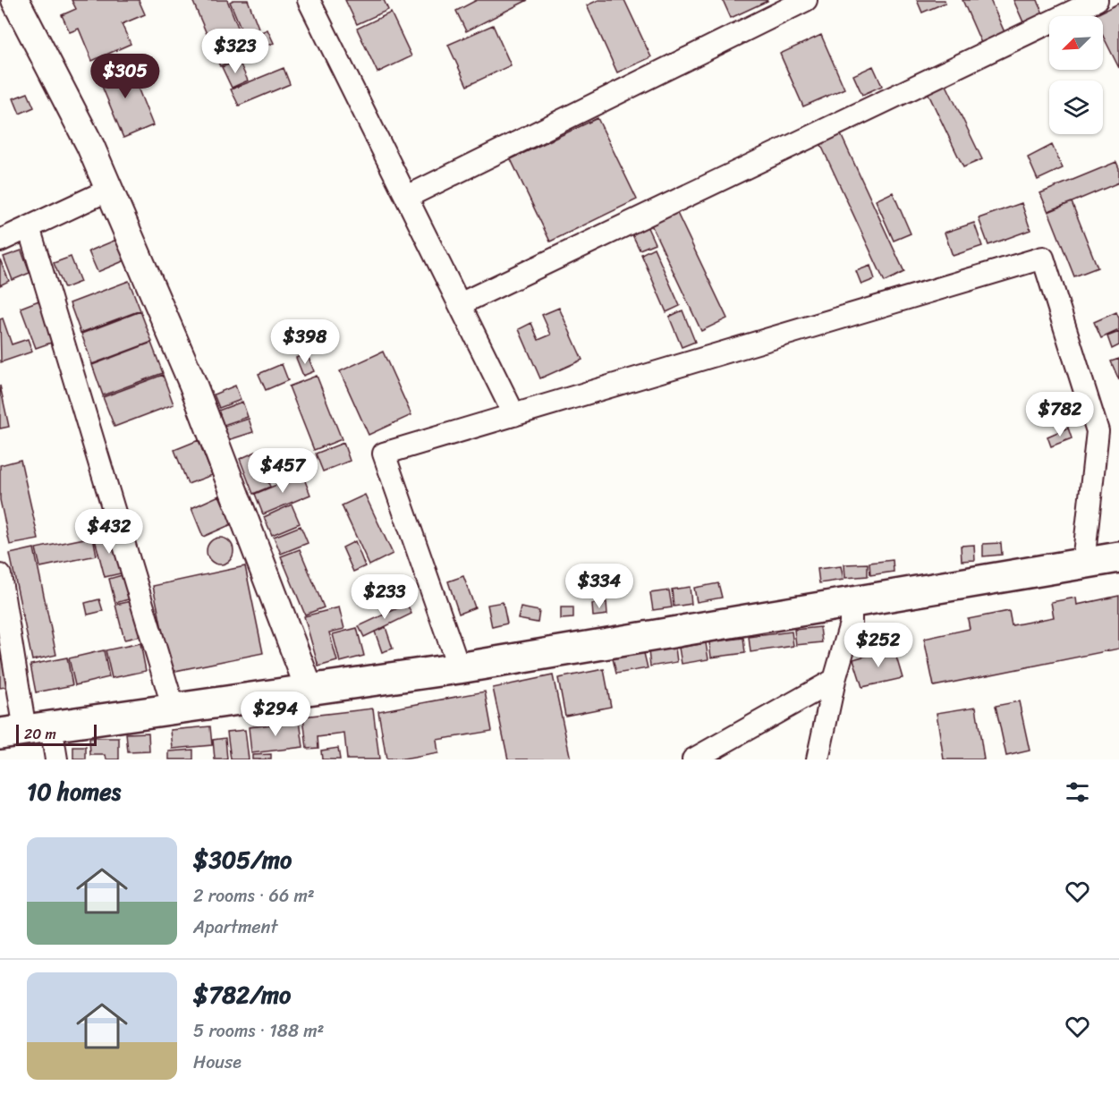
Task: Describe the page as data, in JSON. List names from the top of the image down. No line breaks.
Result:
{"scale_bar":"20 m","north":"bottom left","page":{"price":["$323","$305","$398","$782","$457","$432","$334","$233","$252","$294"],"scale":"20 m","heading":"10 homes","list":[{"name":"$305/mo","note":"2 rooms · 66 m² · Apartment"},{"name":"$782/mo","note":"5 rooms · 188 m² · House"}]}}
